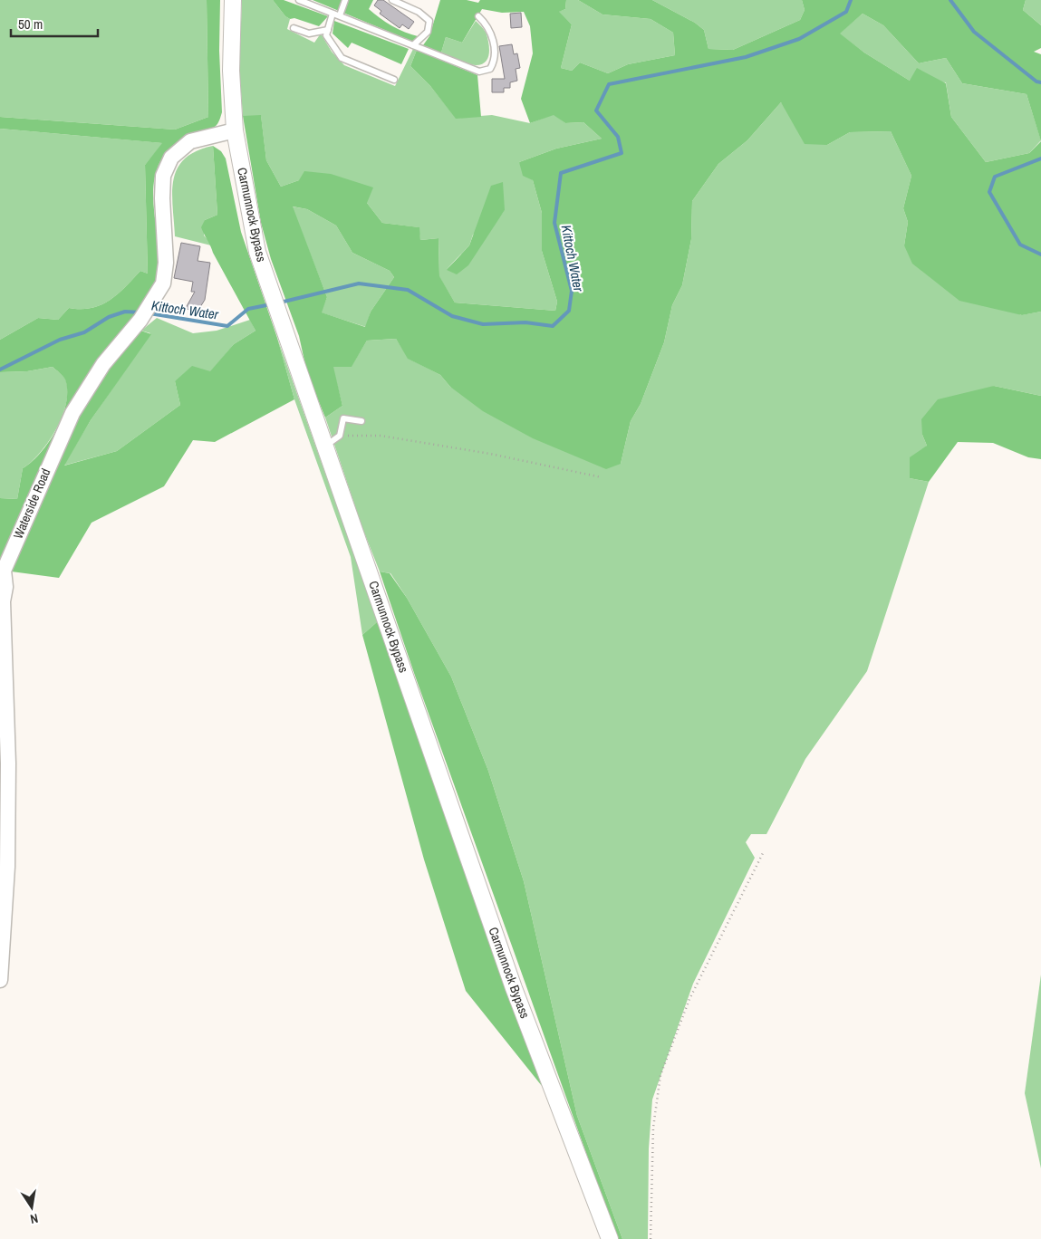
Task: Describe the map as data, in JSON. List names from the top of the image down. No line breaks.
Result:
{"streets":{"main road":["Carmunnock Bypass"],"street":["Waterside Road"]},"crossings":[["Carmunnock Bypass","Waterside Road"]],"water":["Kittoch Water"],"scale_bar":"50 m","north":"bottom"}
